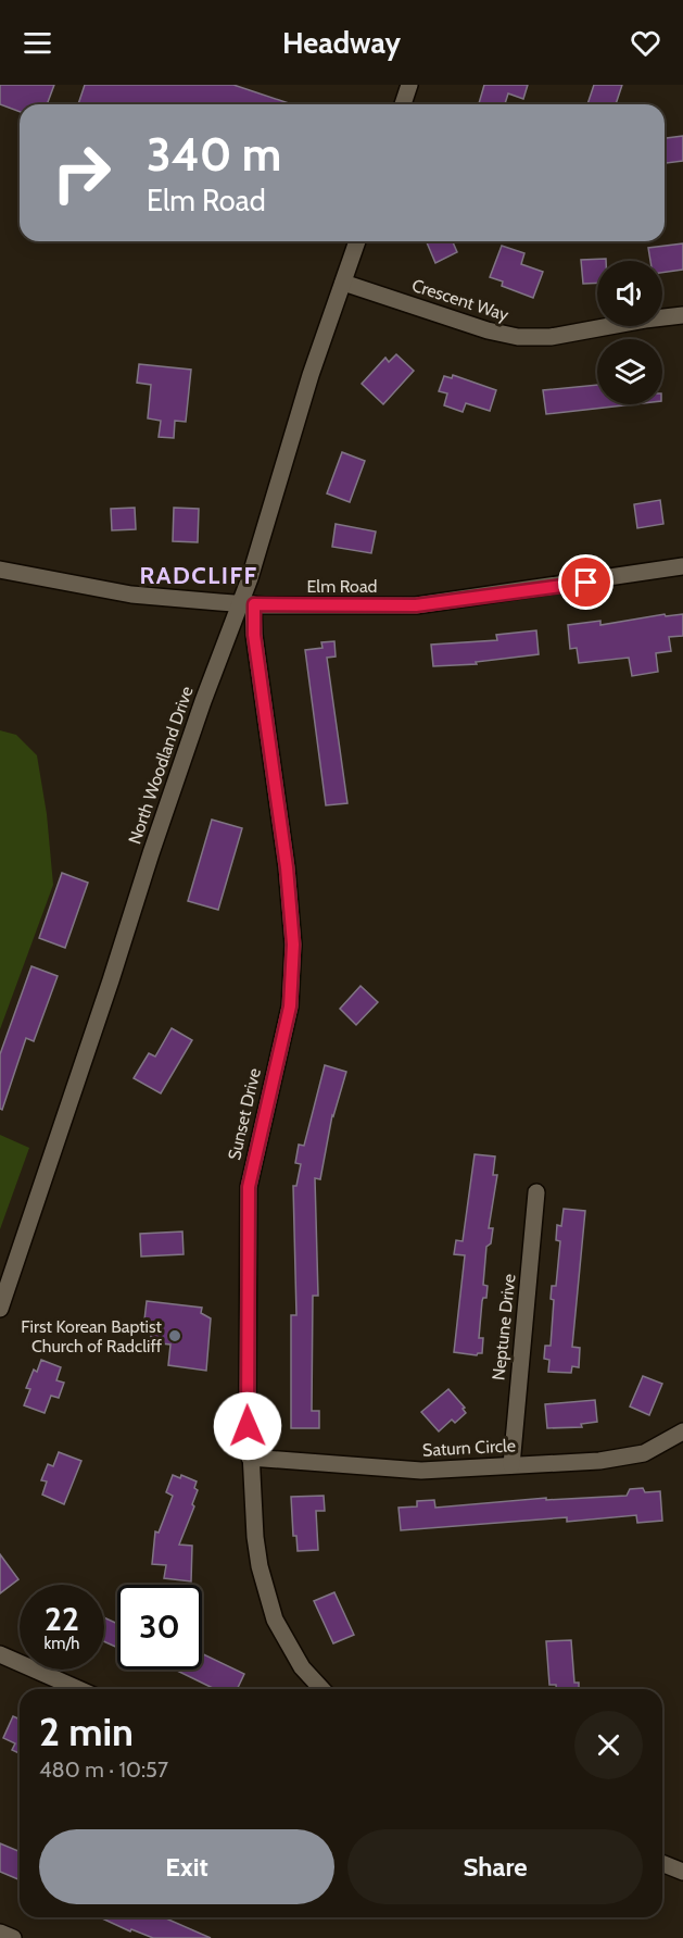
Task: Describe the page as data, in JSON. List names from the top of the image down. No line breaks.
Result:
{"streets":{"street":["Crescent Way","Elm Road","North Woodland Drive","Sunset Drive","Neptune Drive","Saturn Circle"]},"crossings":[["Crescent Way","North Woodland Drive"],["Elm Road","North Woodland Drive"],["Elm Road","Sunset Drive"],["North Woodland Drive","Sunset Drive"],["Sunset Drive","Saturn Circle"],["Neptune Drive","Saturn Circle"]],"districts":["RADCLIFF"],"places":["First Korean Baptist Church of Radcliff"],"page":{"header":"Headway","turn":["340 m","Elm Road"],"speed":"22 km/h","limit":"30","heading":["2 min","480 m · 10:57"],"buttons":["Exit","Share"]}}
